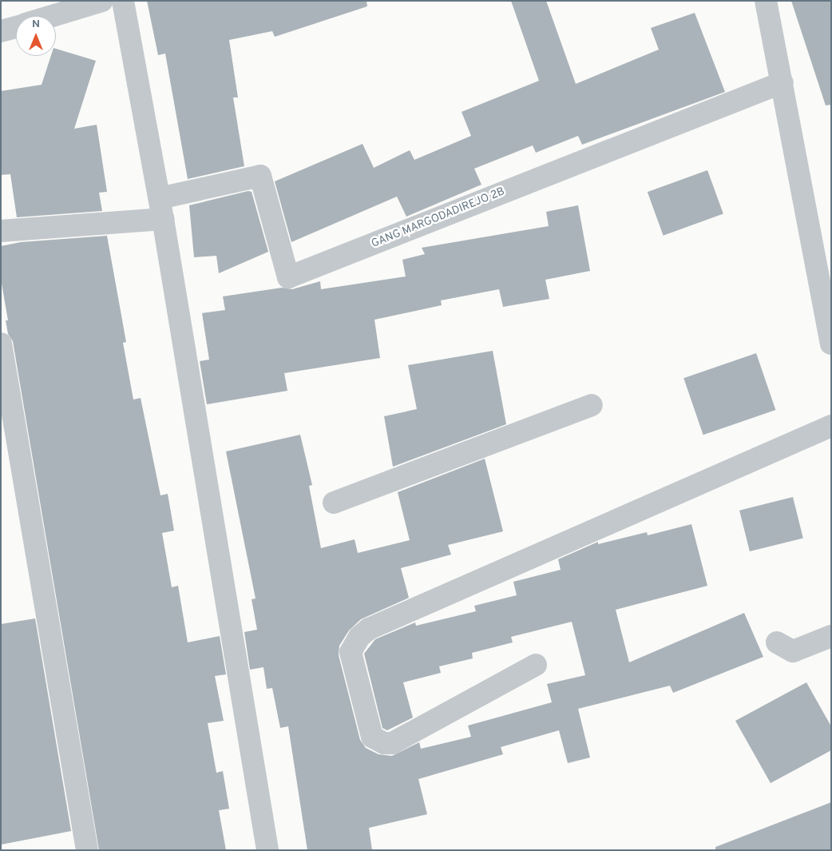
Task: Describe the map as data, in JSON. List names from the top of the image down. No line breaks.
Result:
{"streets":{"street":["GANG MARGODADIREJO 2B"]},"north":"top"}
